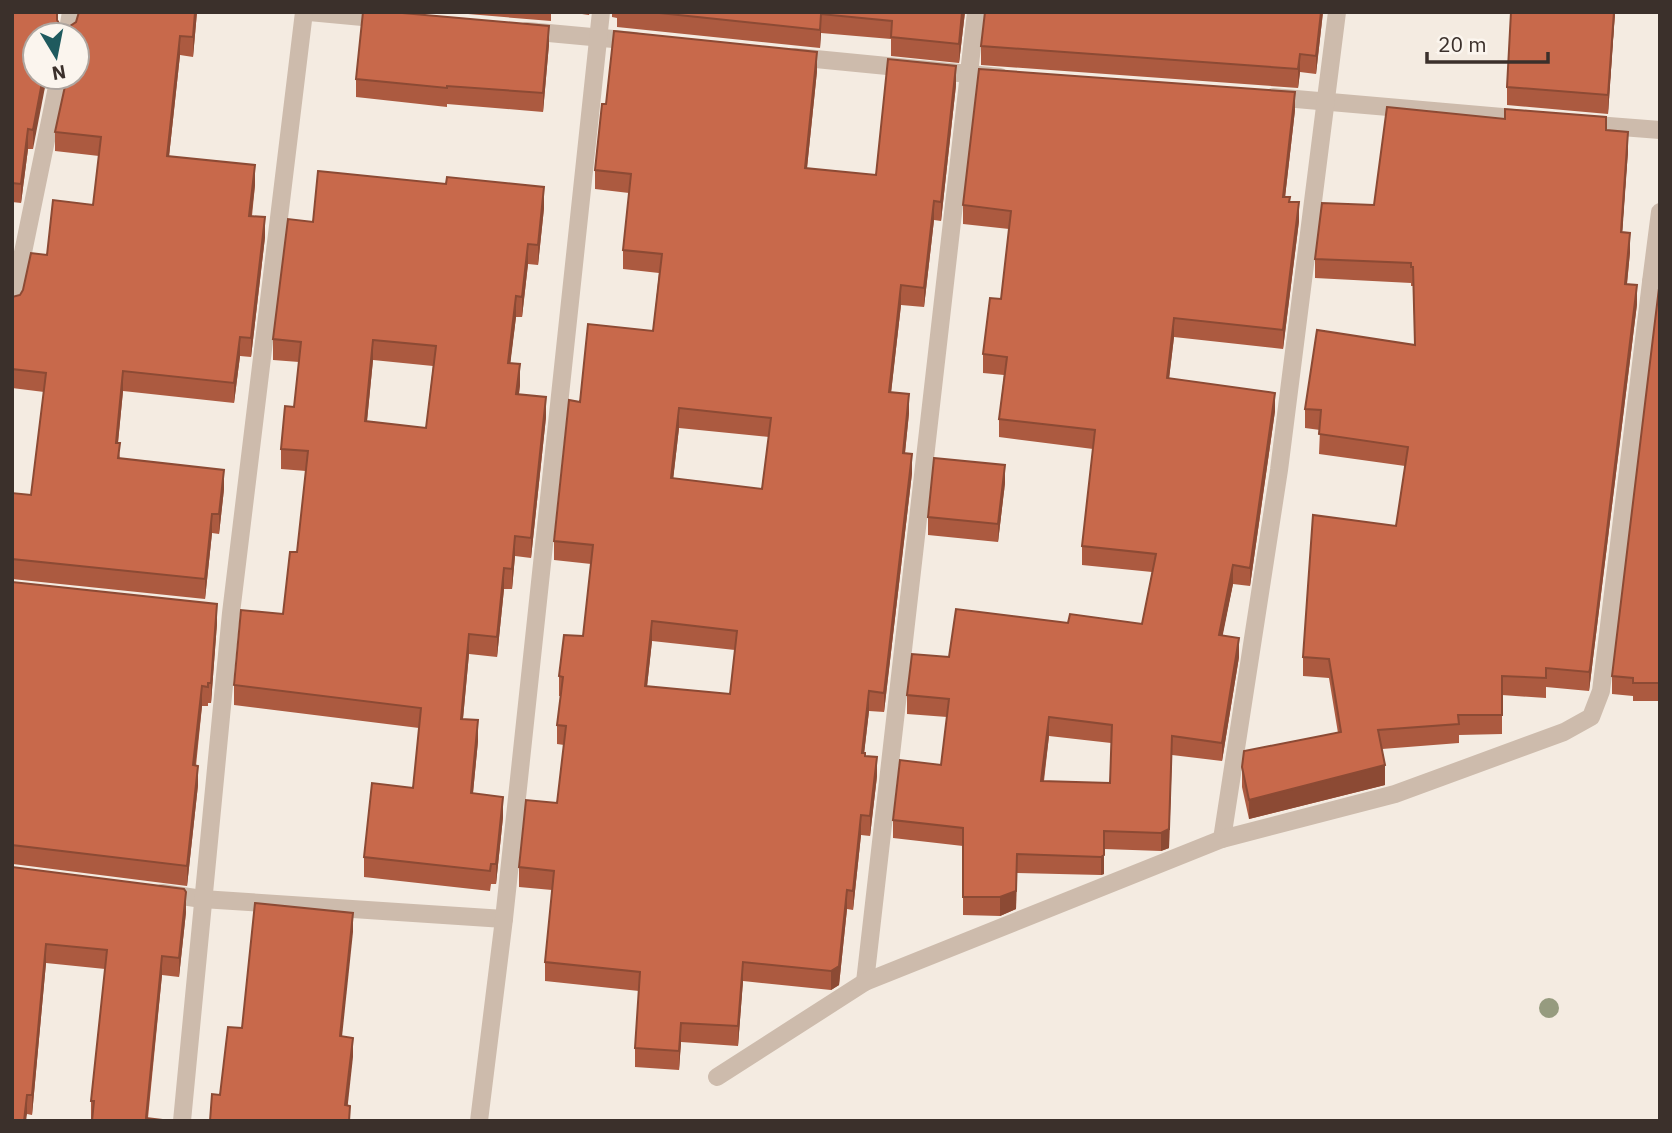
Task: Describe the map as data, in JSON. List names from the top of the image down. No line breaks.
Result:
{"scale_bar":"20 m","north":"bottom"}
